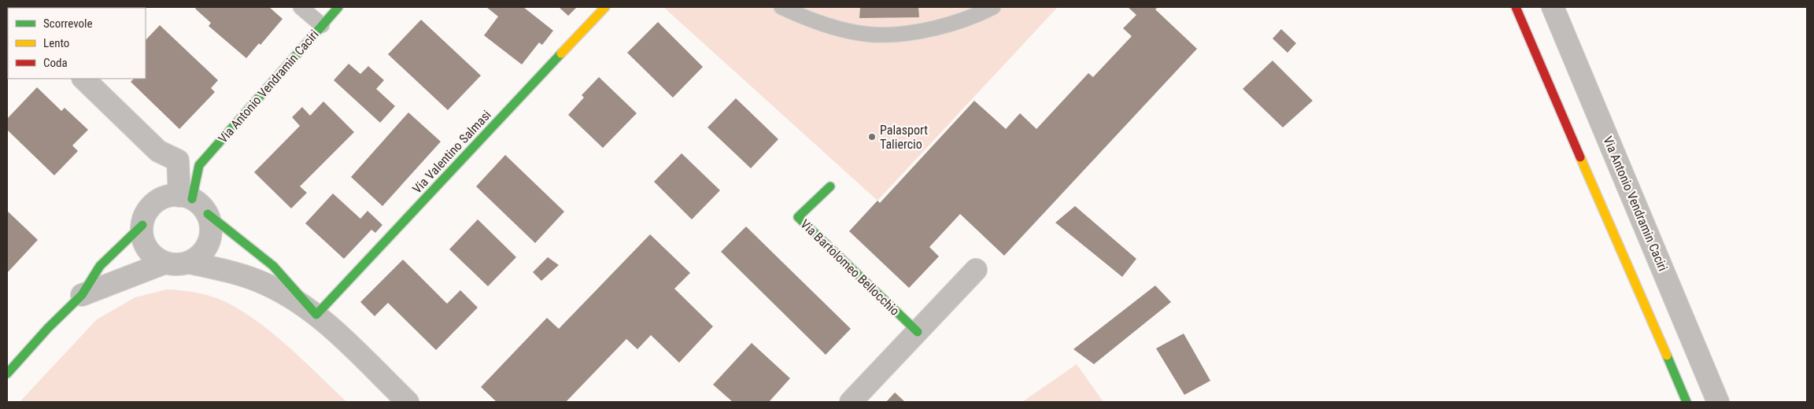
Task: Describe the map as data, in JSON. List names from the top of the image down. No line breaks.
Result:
{"streets":{"street":["Via Antonio Vendramin Caciri","Via Valentino Salmasi","Via Bartolomeo Bellocchio"]},"places":["Palasport Taliercio"],"legend":["Scorrevole","Lento","Coda"]}
